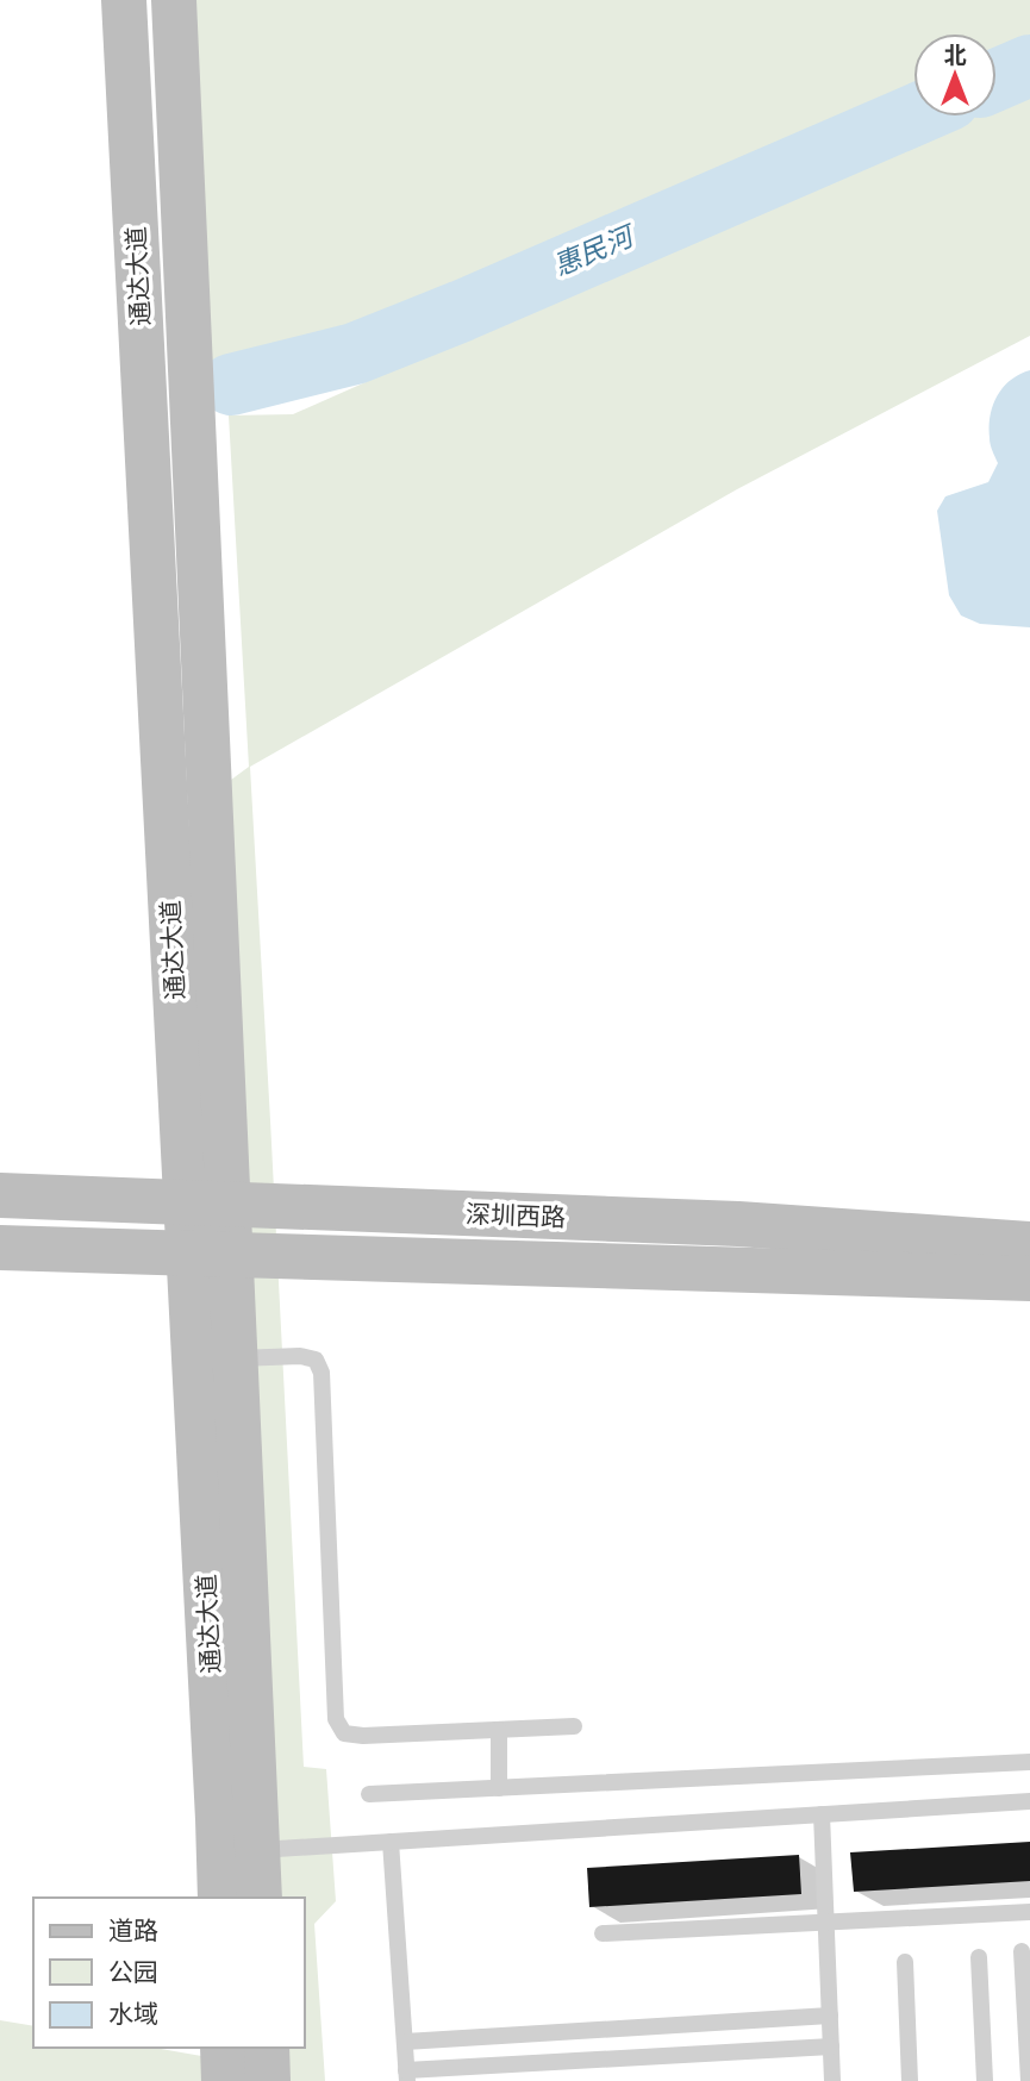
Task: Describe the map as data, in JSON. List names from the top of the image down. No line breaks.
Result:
{"streets":{"main road":["通达大道","深圳西路"]},"crossings":[["通达大道","深圳西路"]],"water":["惠民河"],"legend":["道路","公园","水域"],"north":"top"}
